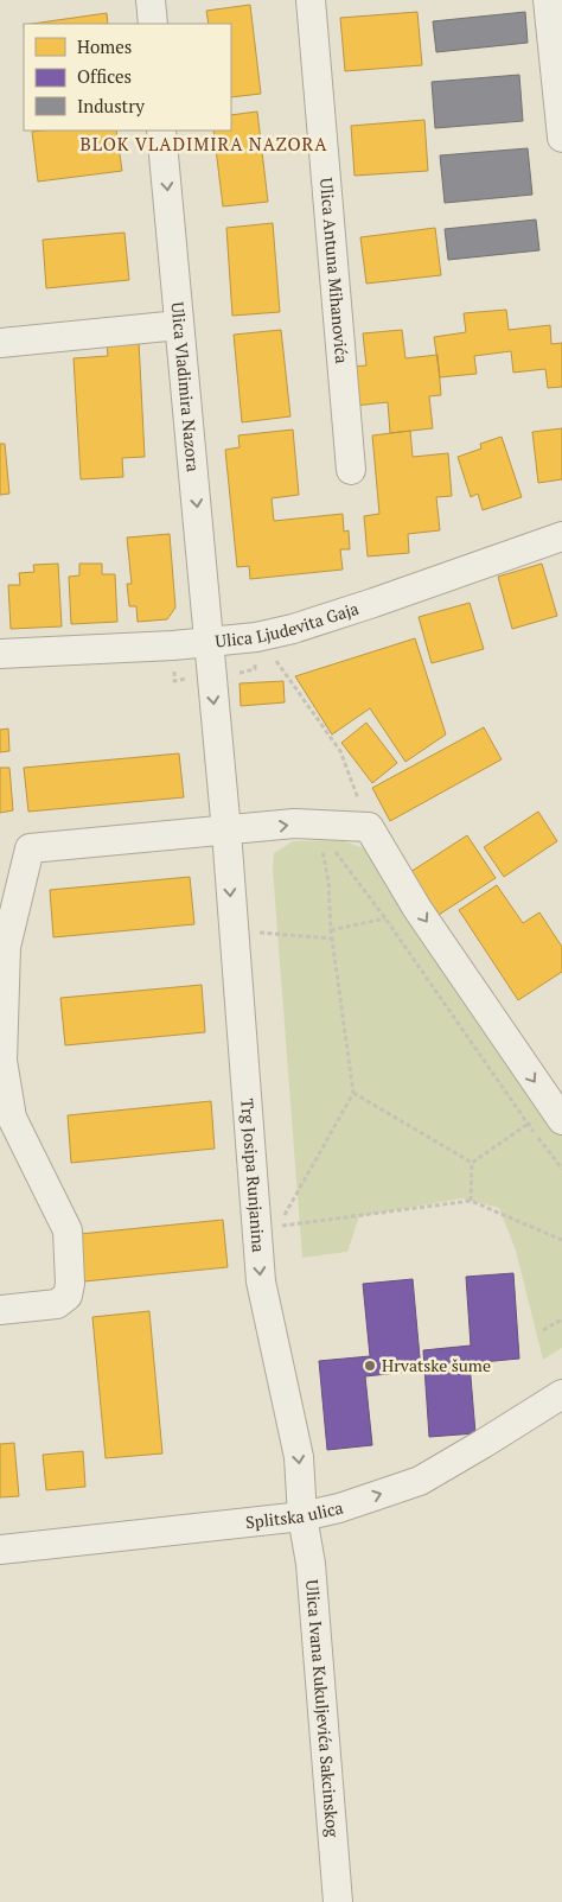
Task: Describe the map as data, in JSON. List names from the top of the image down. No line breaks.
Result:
{"streets":{"street":["Ulica Antuna Mihanovića","Ulica Vladimira Nazora","Ulica Ljudevita Gaja","Trg Josipa Runjanina","Splitska ulica","Ulica Ivana Kukuljevića Sakcinskog"]},"crossings":[["Ulica Vladimira Nazora","Ulica Ljudevita Gaja"],["Ulica Vladimira Nazora","Trg Josipa Runjanina"],["Ulica Ljudevita Gaja","Trg Josipa Runjanina"],["Trg Josipa Runjanina","Splitska ulica"],["Trg Josipa Runjanina","Ulica Ivana Kukuljevića Sakcinskog"],["Splitska ulica","Ulica Ivana Kukuljevića Sakcinskog"]],"one_way":["Ulica Vladimira Nazora","Trg Josipa Runjanina","Splitska ulica"],"districts":["BLOK VLADIMIRA NAZORA"],"places":["Hrvatske šume"],"legend":["Homes","Offices","Industry"]}
